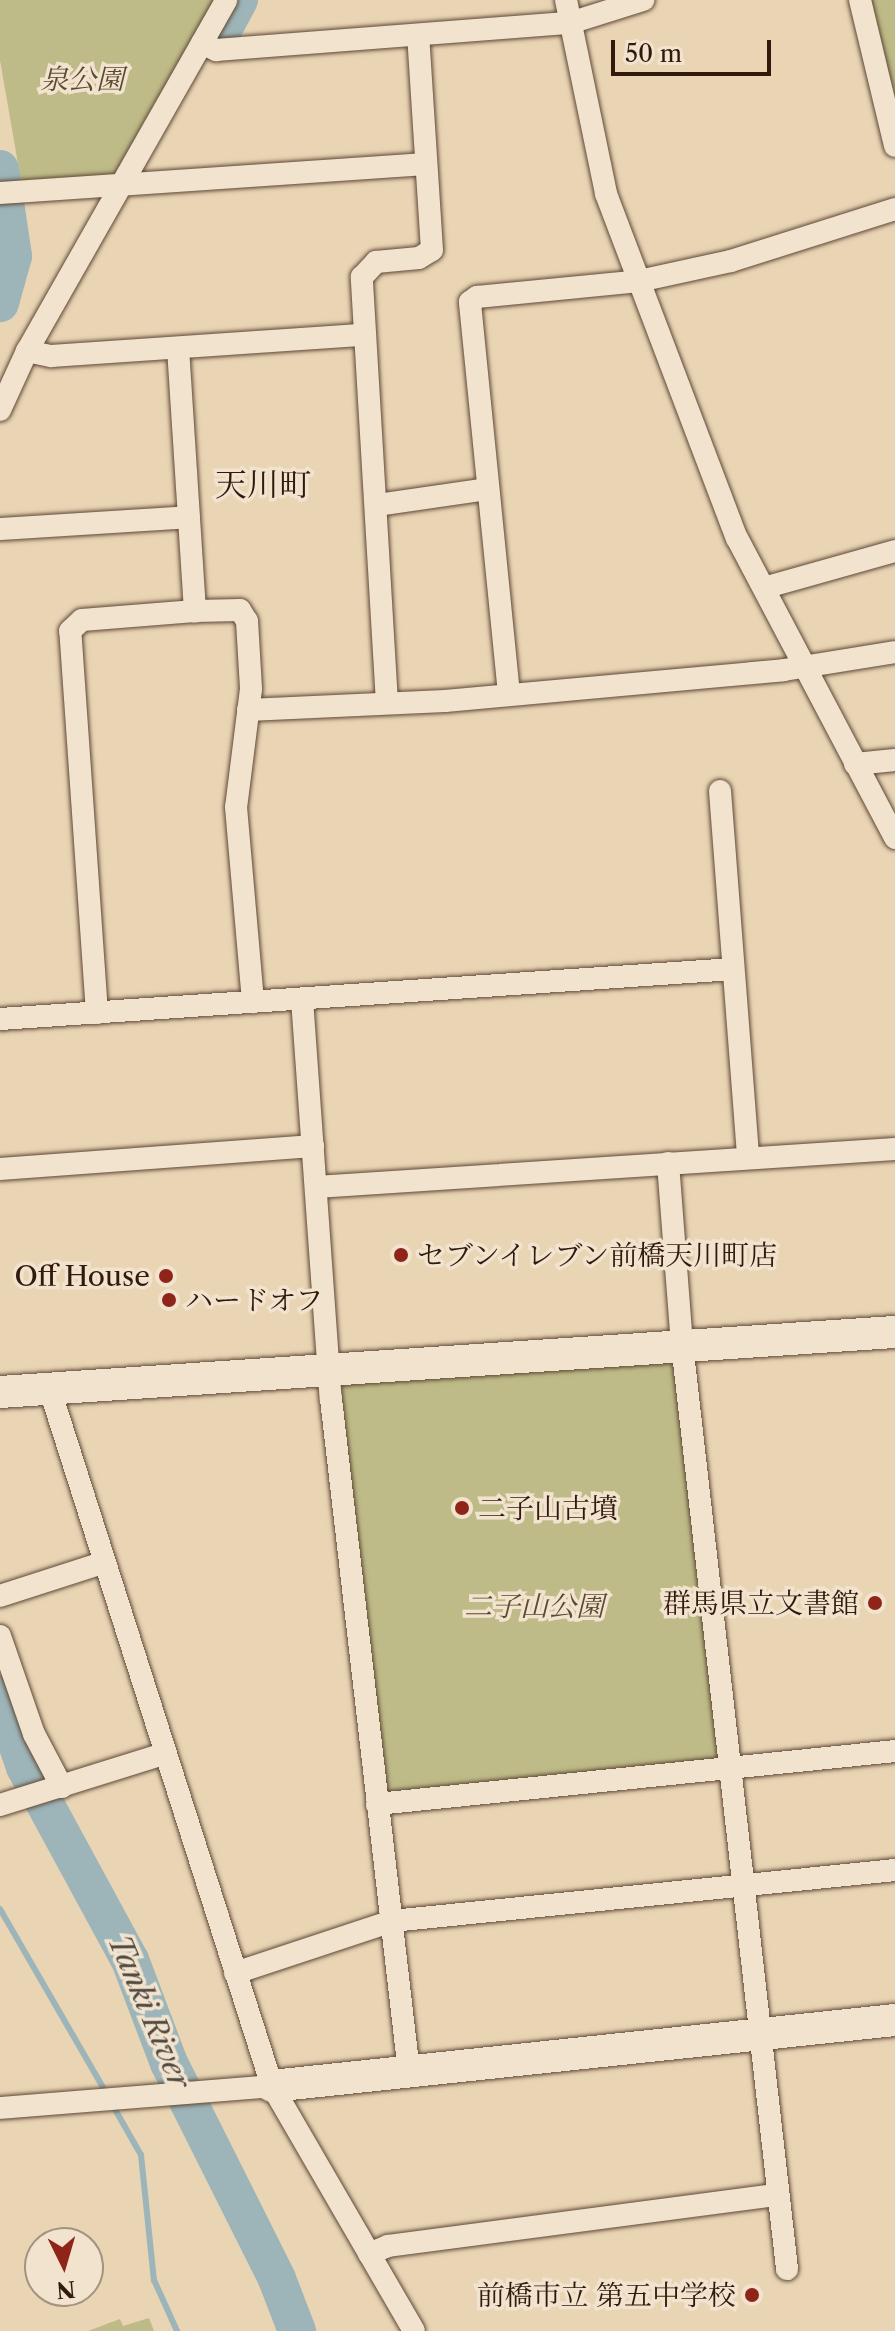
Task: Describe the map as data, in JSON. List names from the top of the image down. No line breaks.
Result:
{"districts":["天川町"],"water":["Tanki River"],"parks":["泉公園","二子山公園"],"places":["セブンイレブン前橋天川町店","Off House","ハードオフ","二子山古墳","群馬県立文書館","前橋市立 第五中学校"],"scale_bar":"50 m","north":"bottom"}
